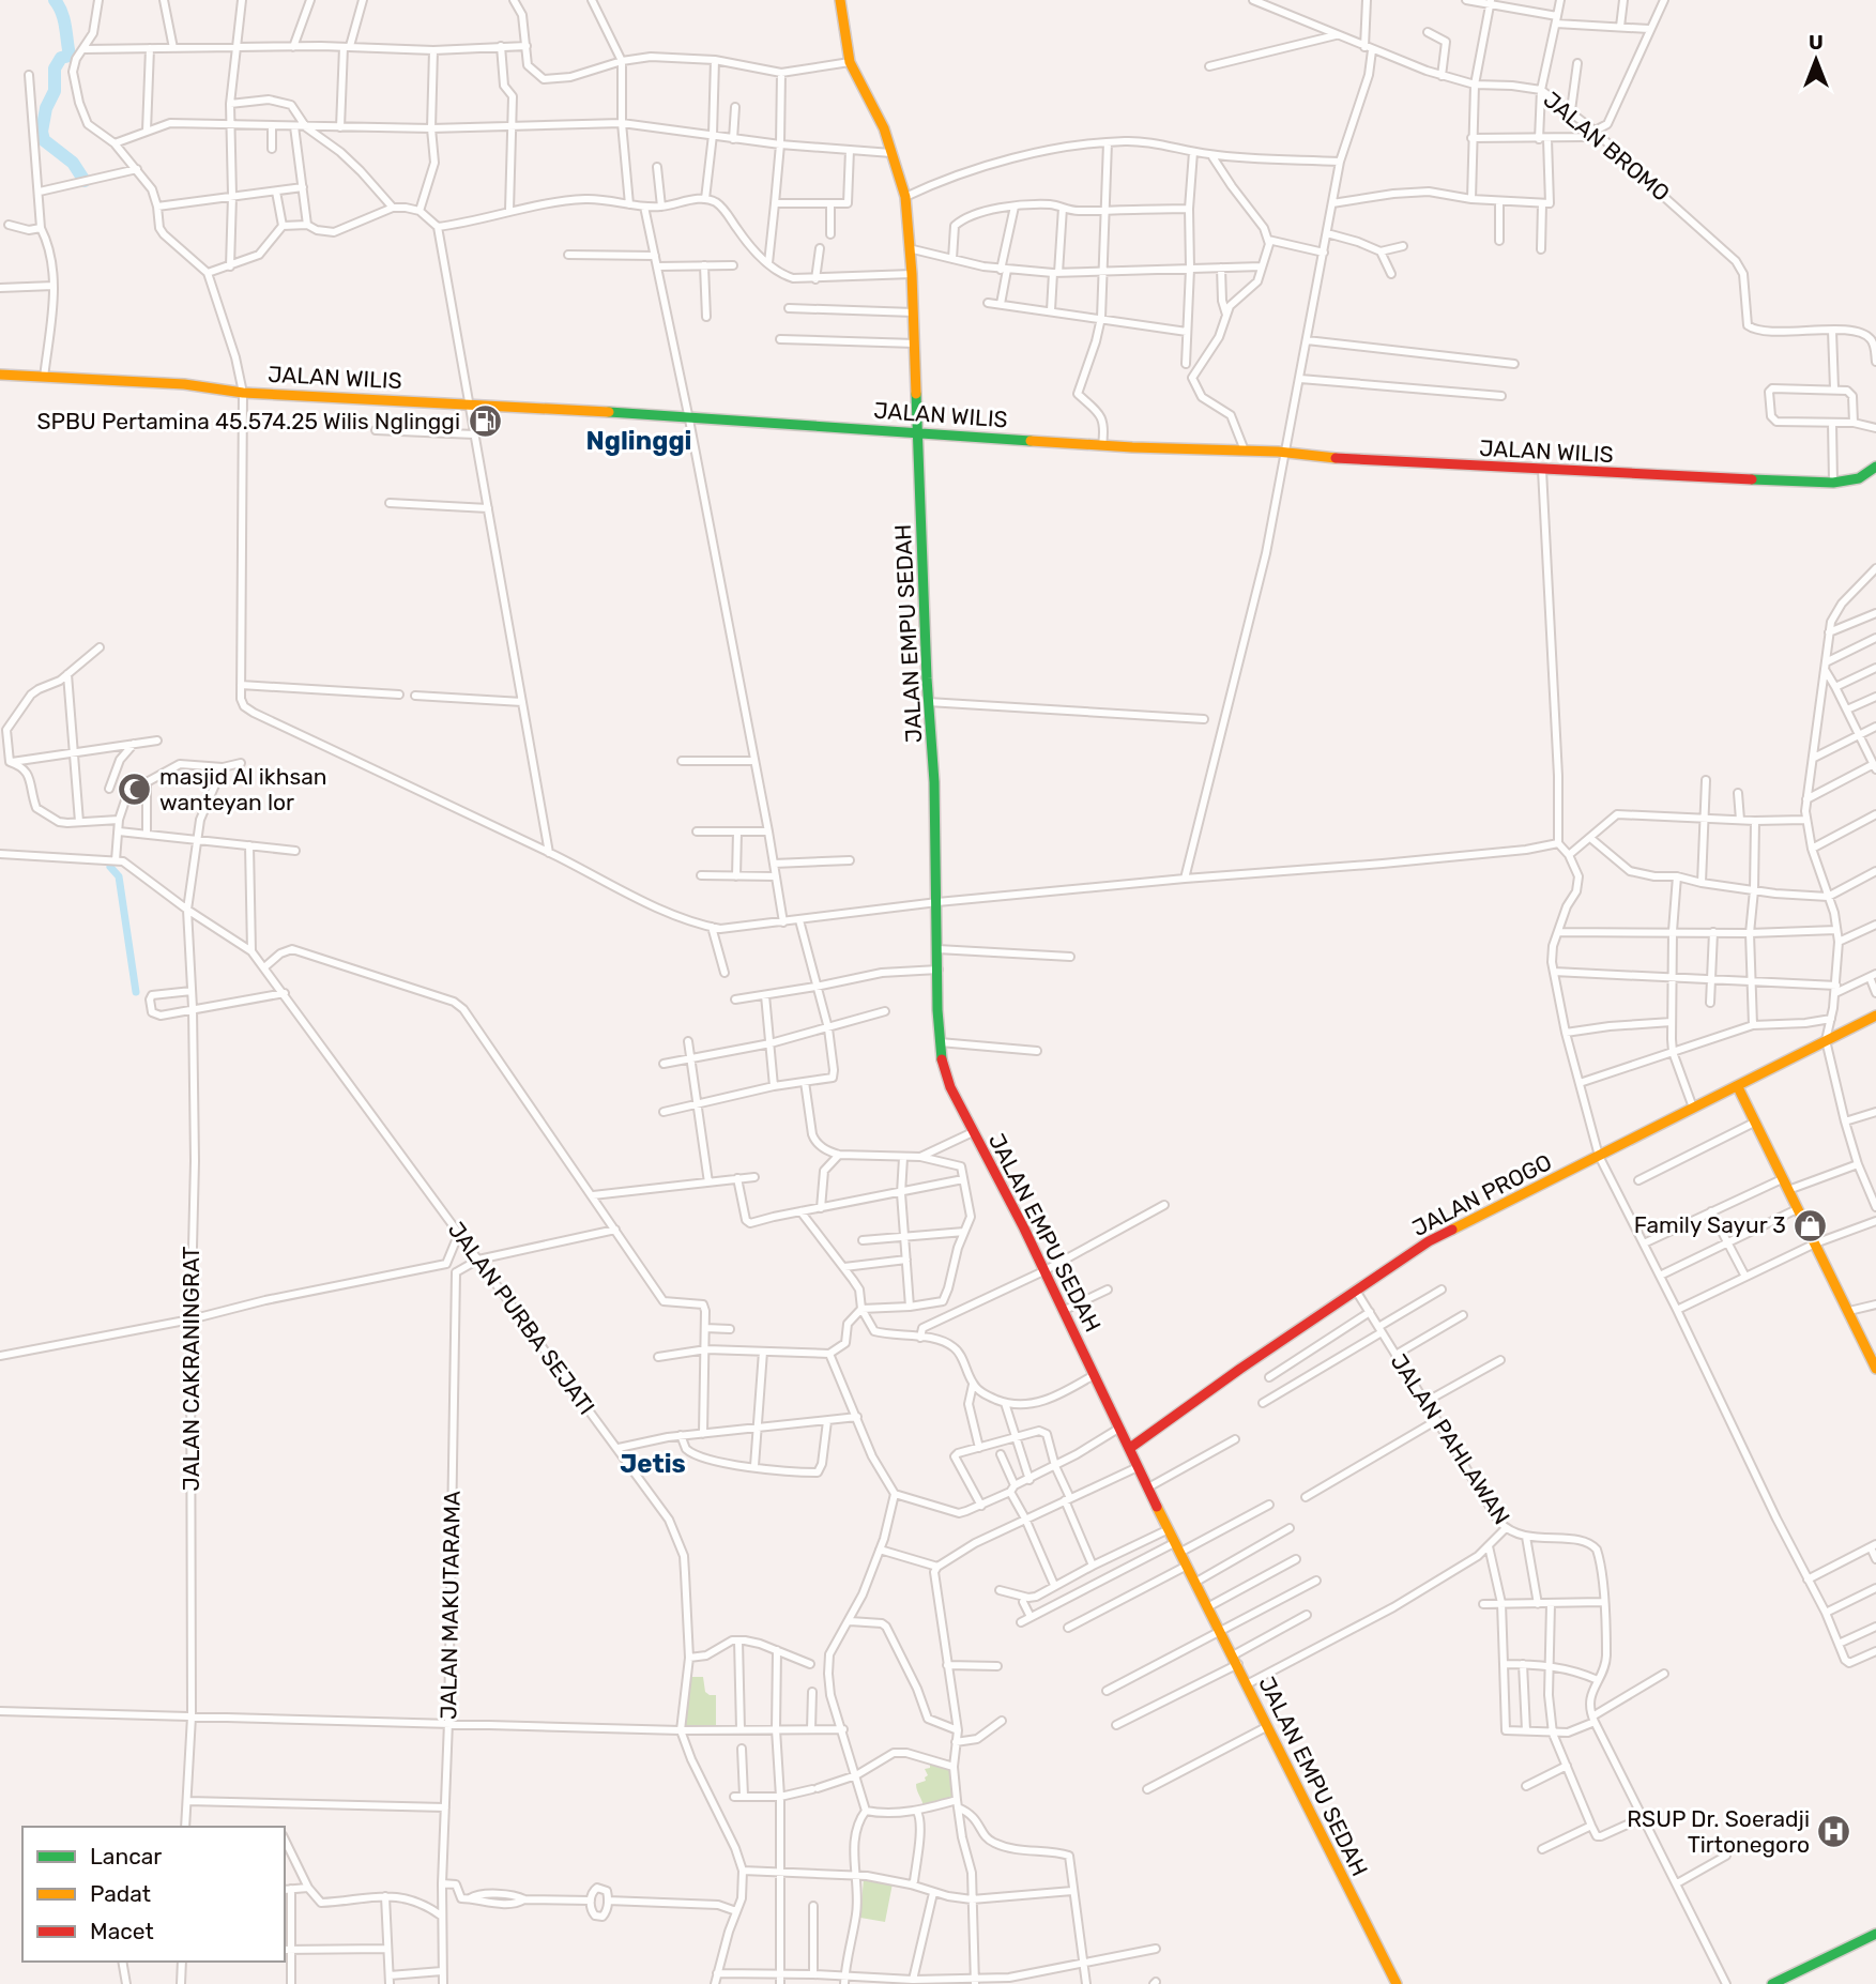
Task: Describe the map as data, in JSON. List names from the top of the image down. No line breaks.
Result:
{"streets":{"main road":["JALAN WILIS","JALAN EMPU SEDAH","JALAN PROGO"],"street":["JALAN BROMO","JALAN PURBA SEJATI","JALAN CAKRANINGRAT","JALAN PAHLAWAN","JALAN MAKUTARAMA"]},"crossings":[["JALAN WILIS","JALAN EMPU SEDAH"],["JALAN EMPU SEDAH","JALAN PROGO"],["JALAN PROGO","JALAN PAHLAWAN"],["JALAN PURBA SEJATI","JALAN CAKRANINGRAT"]],"districts":["Nglinggi","Jetis"],"places":{"fuel station":["SPBU Pertamina 45.574.25 Wilis Nglinggi"],"mosque":["masjid Al ikhsan wanteyan lor"],"shop":["Family Sayur 3"],"hospital":["RSUP Dr. Soeradji Tirtonegoro"]},"legend":["Lancar","Padat","Macet"],"north":"top"}
